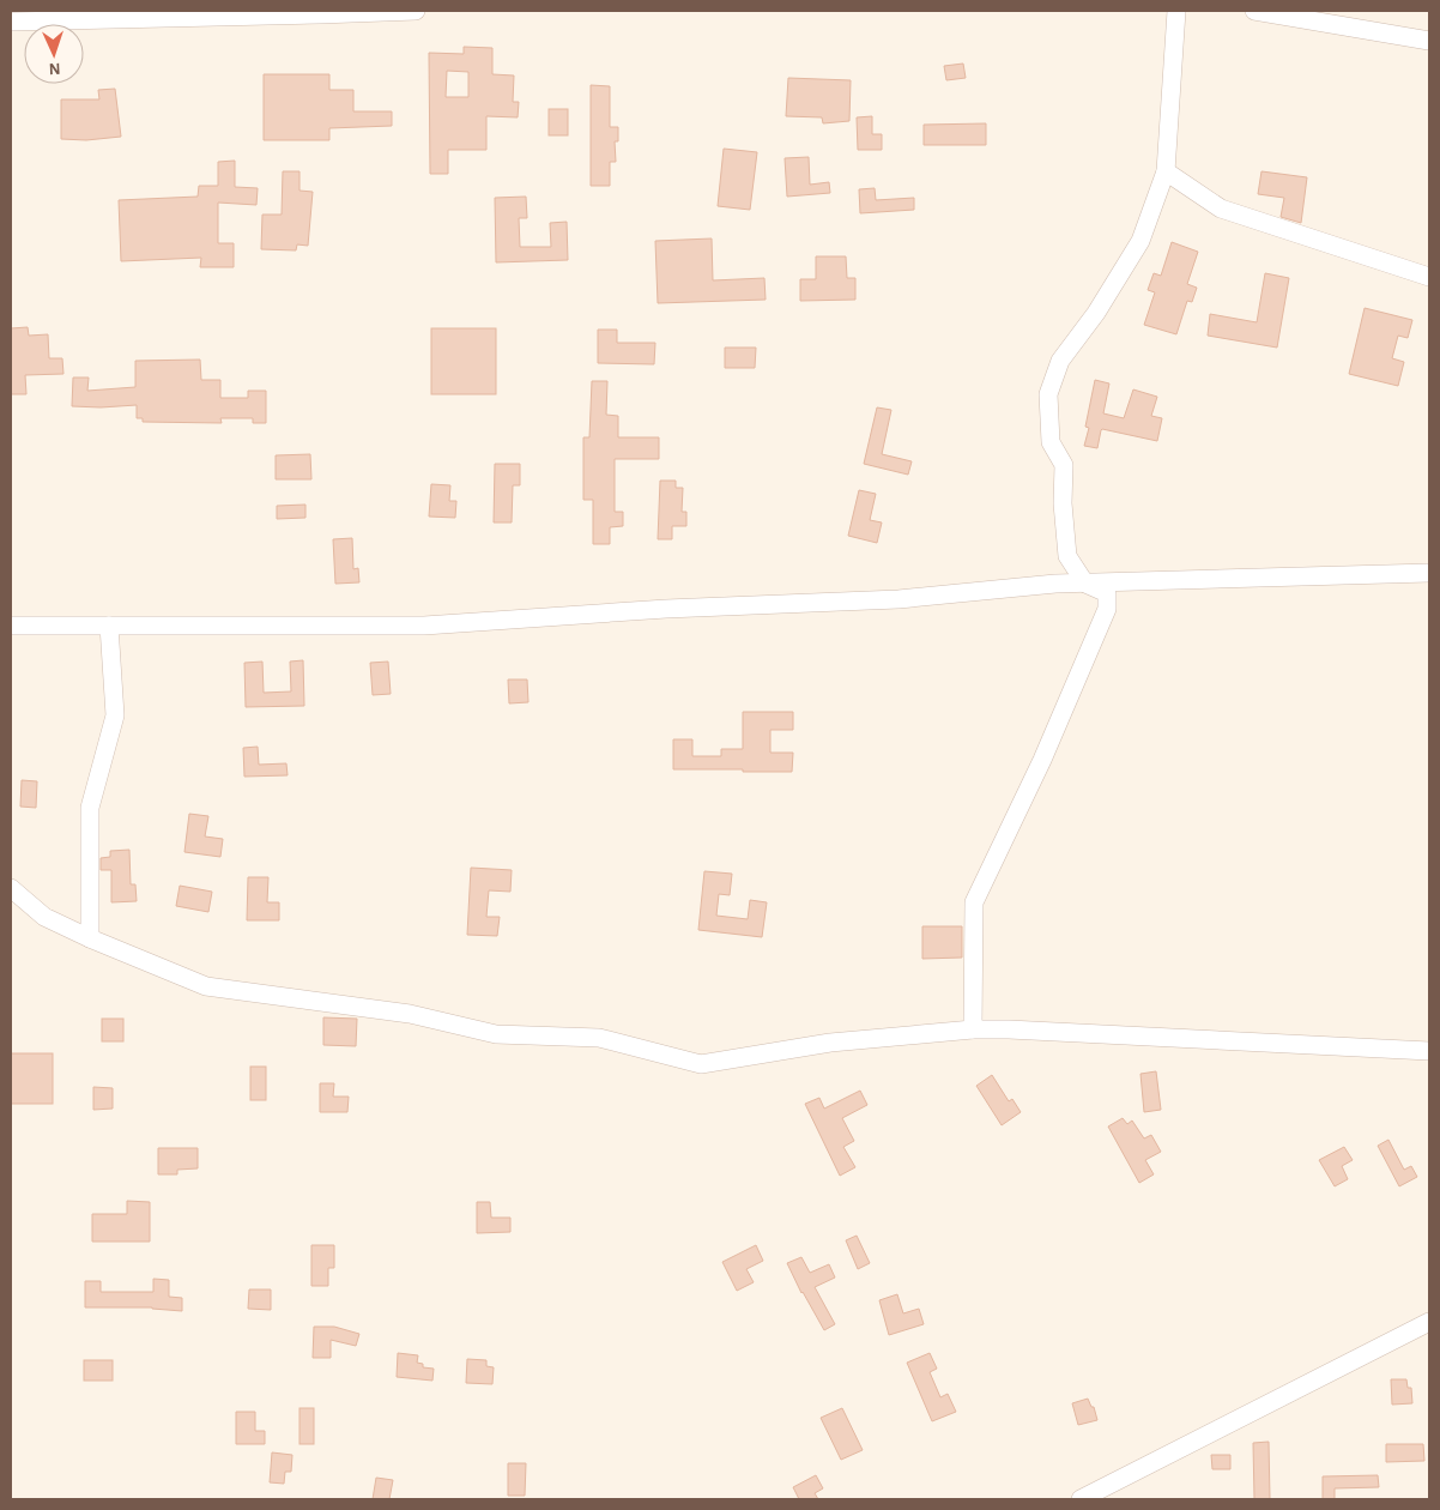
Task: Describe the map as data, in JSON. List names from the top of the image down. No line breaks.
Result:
{"north":"bottom"}
